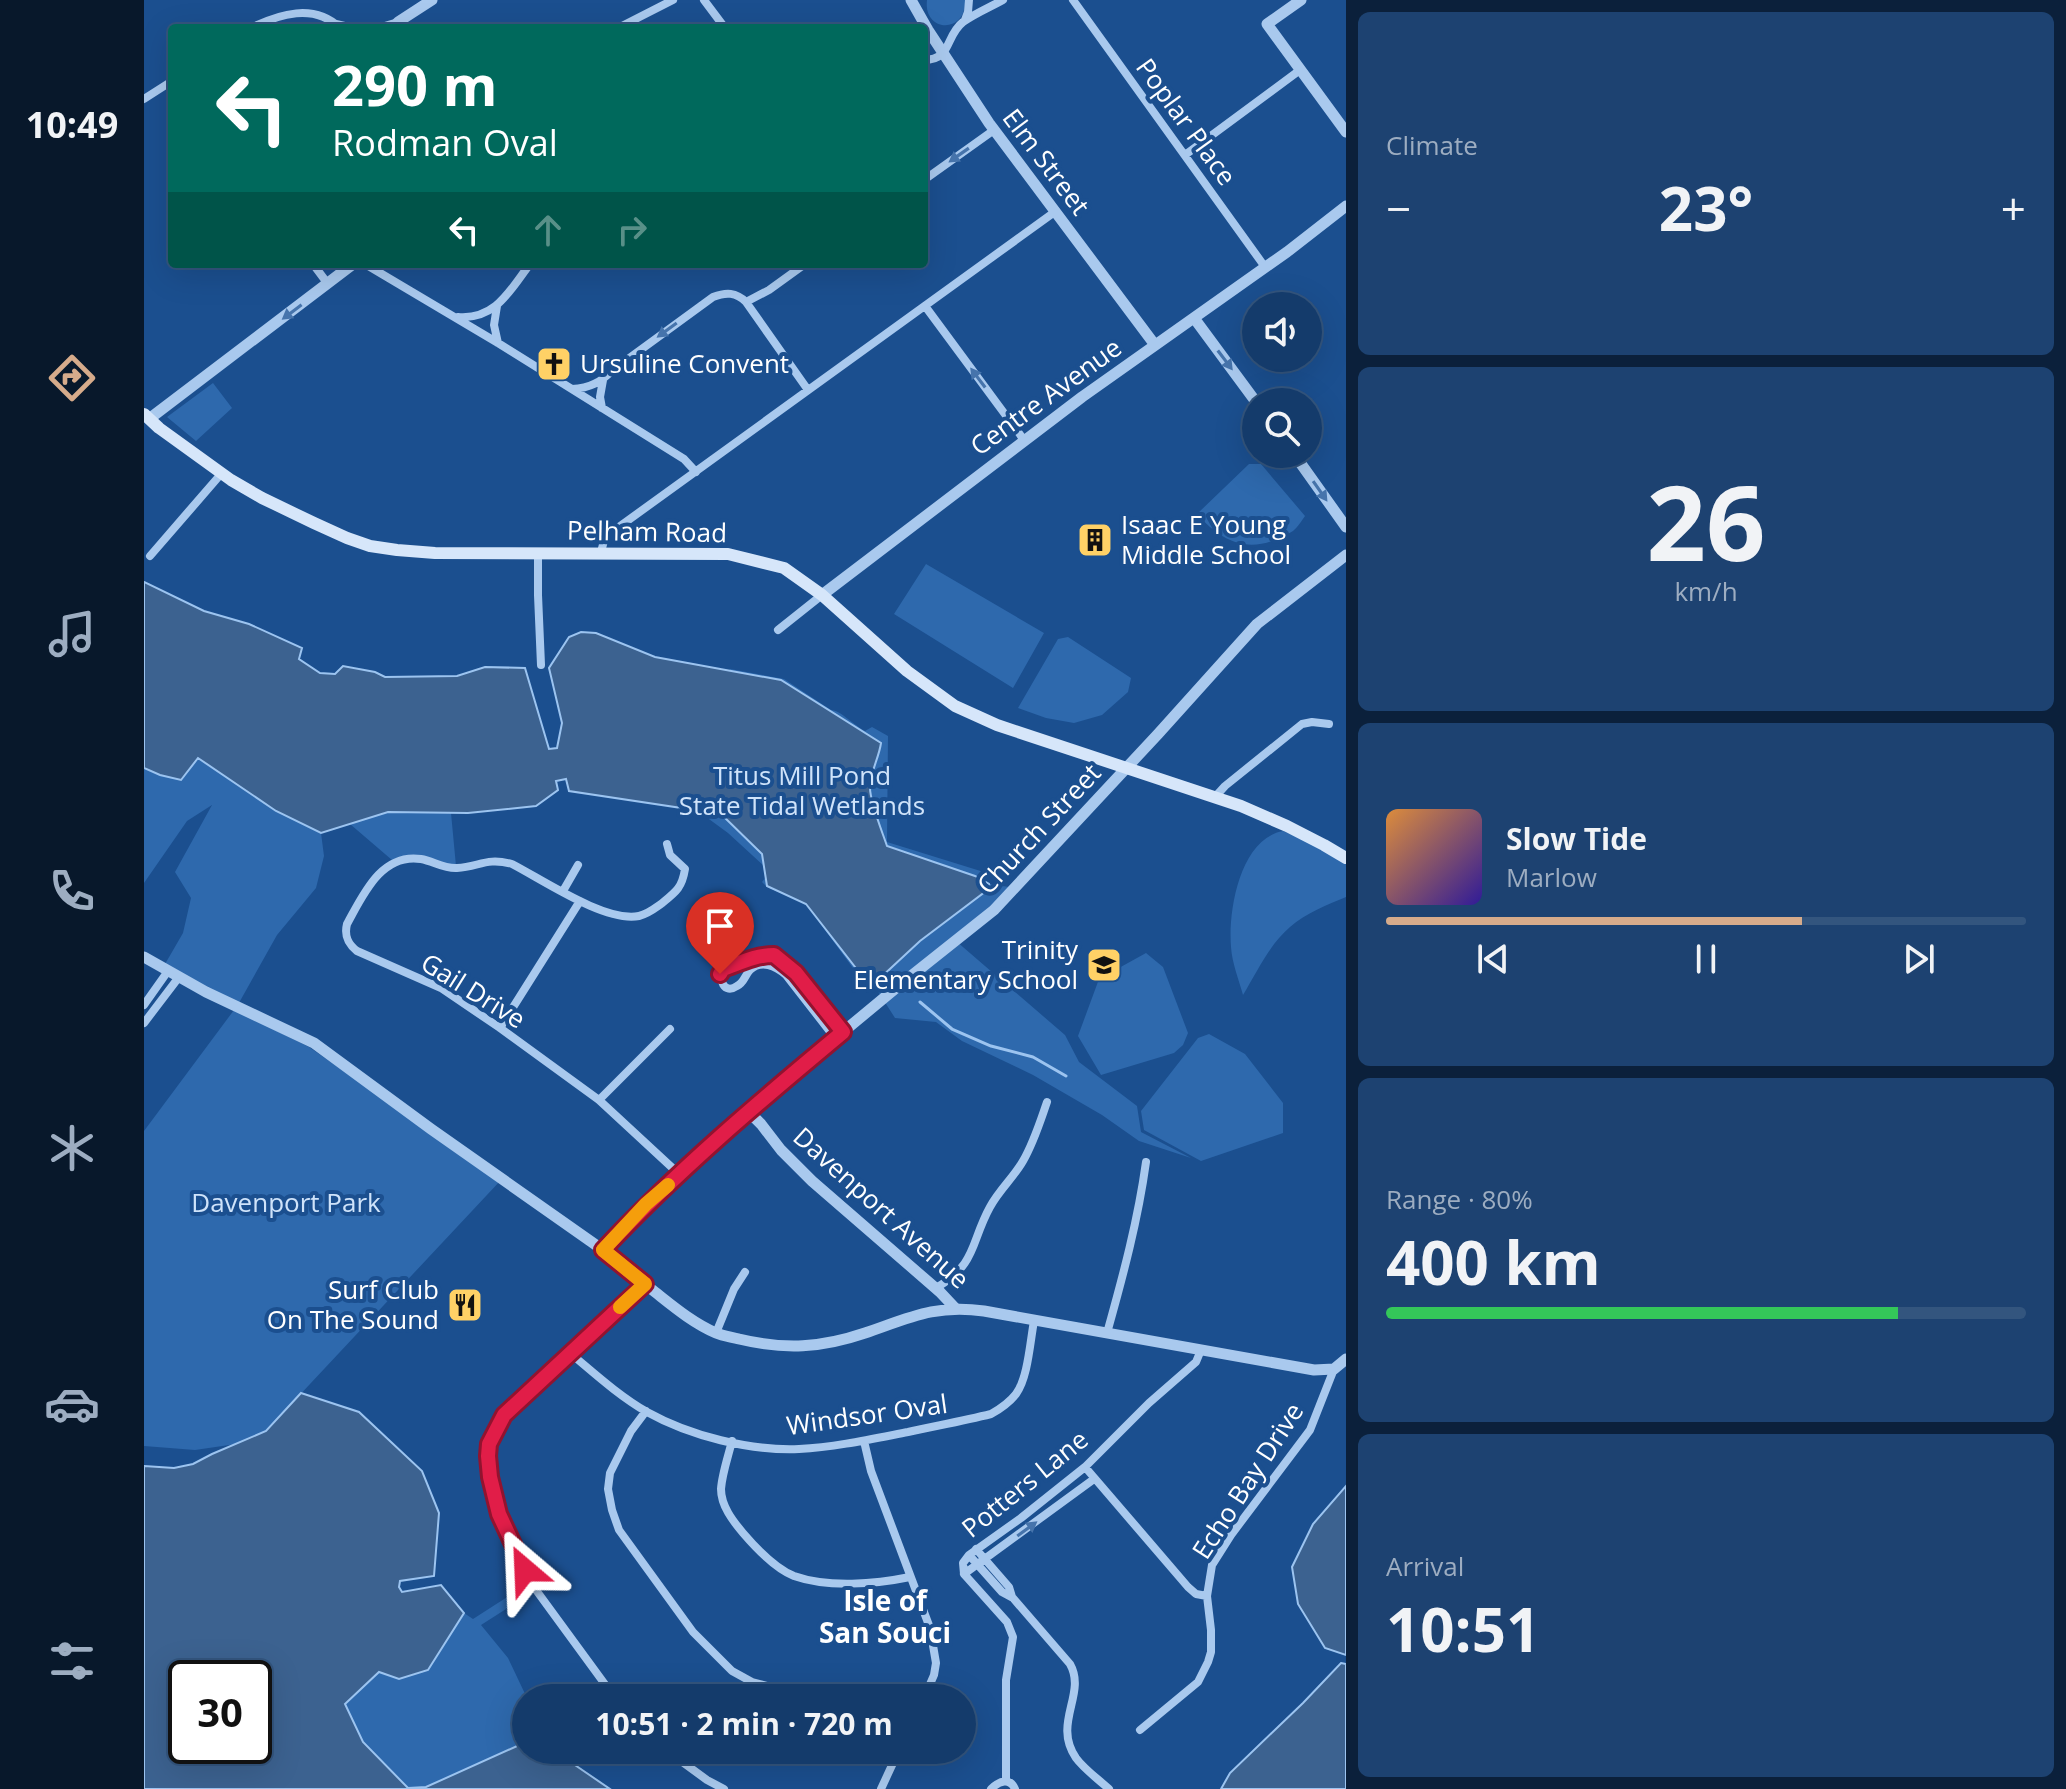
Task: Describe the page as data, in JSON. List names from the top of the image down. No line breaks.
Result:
{"streets":{"main road":["Pelham Road"],"street":["Poplar Place","Elm Street","Centre Avenue","Church Street","Gail Drive","Davenport Avenue","Windsor Oval","Echo Bay Drive","Potters Lane"]},"crossings":[["Poplar Place","Centre Avenue"],["Elm Street","Centre Avenue"],["Centre Avenue","Pelham Road"],["Pelham Road","Church Street"],["Church Street","Davenport Avenue"],["Davenport Avenue","Windsor Oval"],["Davenport Avenue","Echo Bay Drive"],["Davenport Avenue","Potters Lane"]],"districts":["Isle of San Souci"],"parks":["Titus Mill Pond State Tidal Wetlands","Davenport Park"],"places":{"church":["Ursuline Convent"],"building":["Isaac E Young Middle School"],"school or university":["Trinity Elementary School"],"restaurant":["Surf Club On The Sound"]},"page":{"tabs":"10:49","tile":["Climate",["26","km/h"],["Range · 80%","400 km"],["Arrival","10:51"]],"turn":["290 m","Rodman Oval"],"heat":["−","23°","+"],"song":["Slow Tide","Marlow"],"limit":"30","trip":"10:51 · 2 min · 720 m"}}
